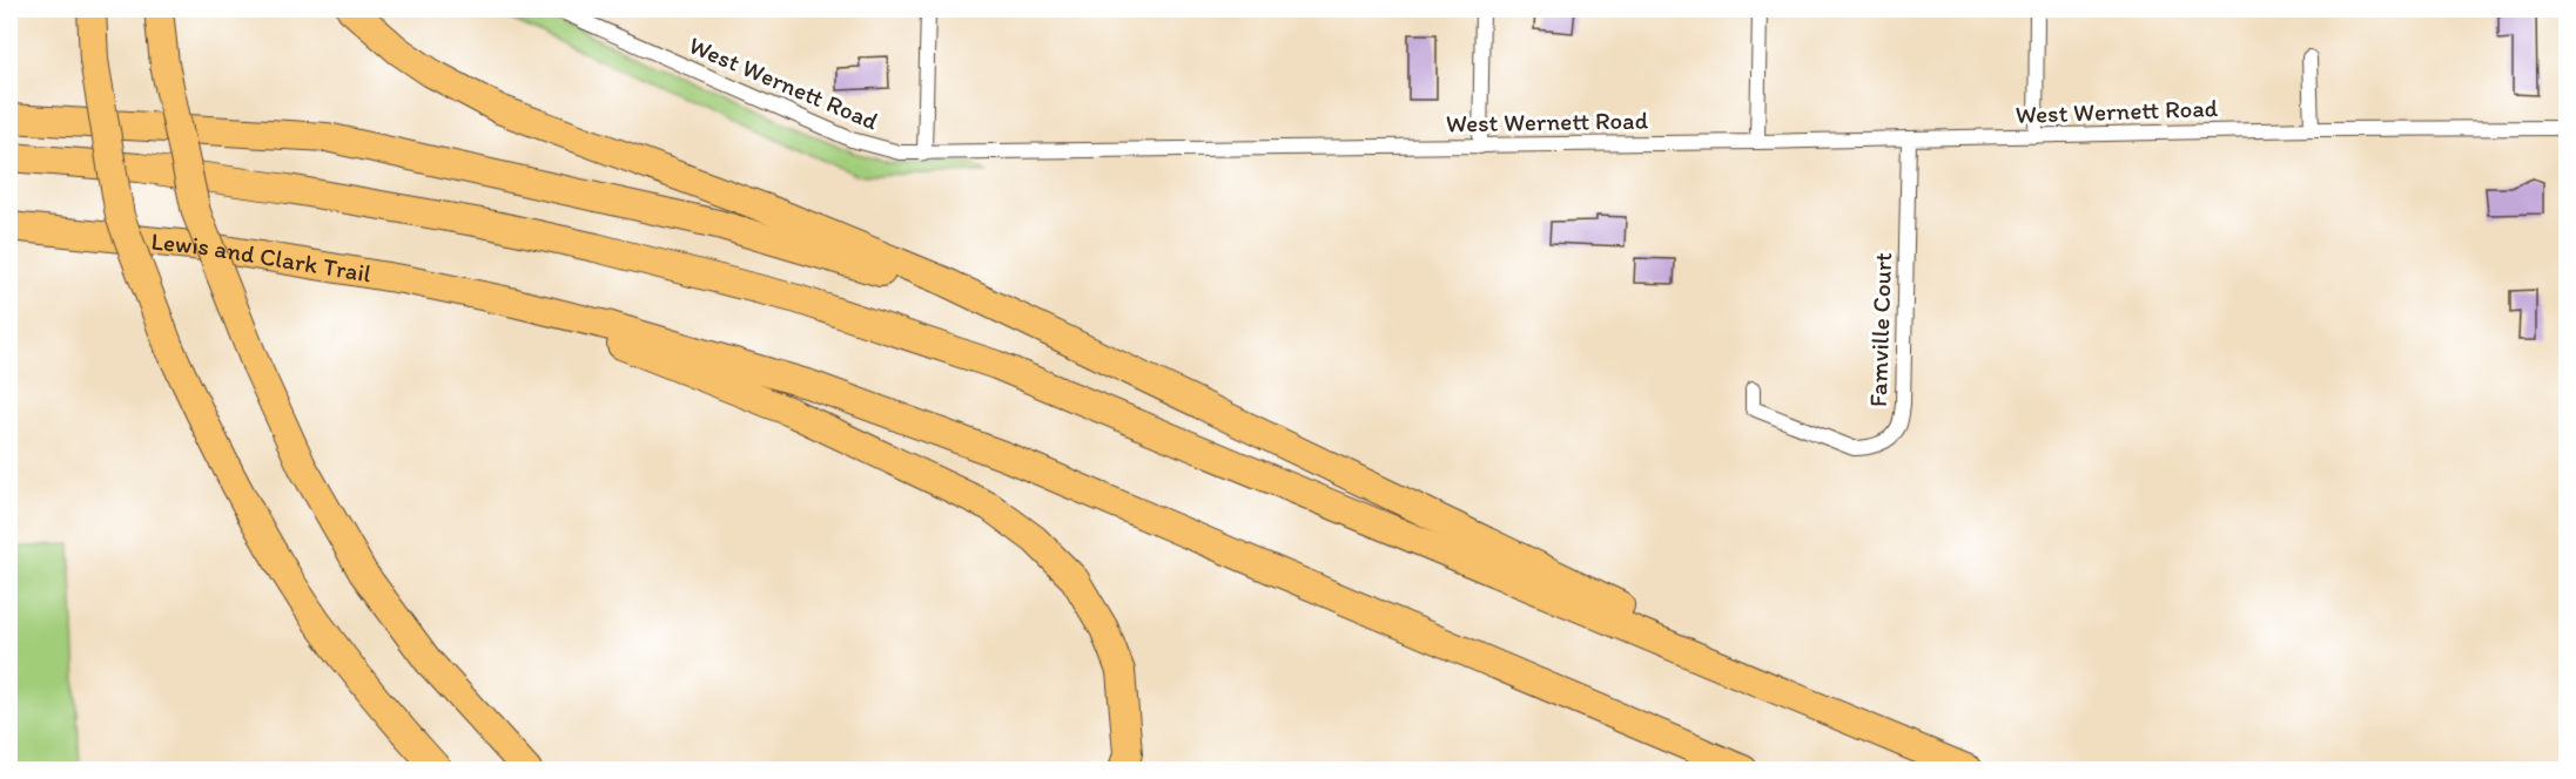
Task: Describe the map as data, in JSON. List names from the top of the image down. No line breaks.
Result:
{"streets":{"highway":["Lewis and Clark Trail"],"street":["West Wernett Road","Famville Court"]},"crossings":[["West Wernett Road","Famville Court"]]}
